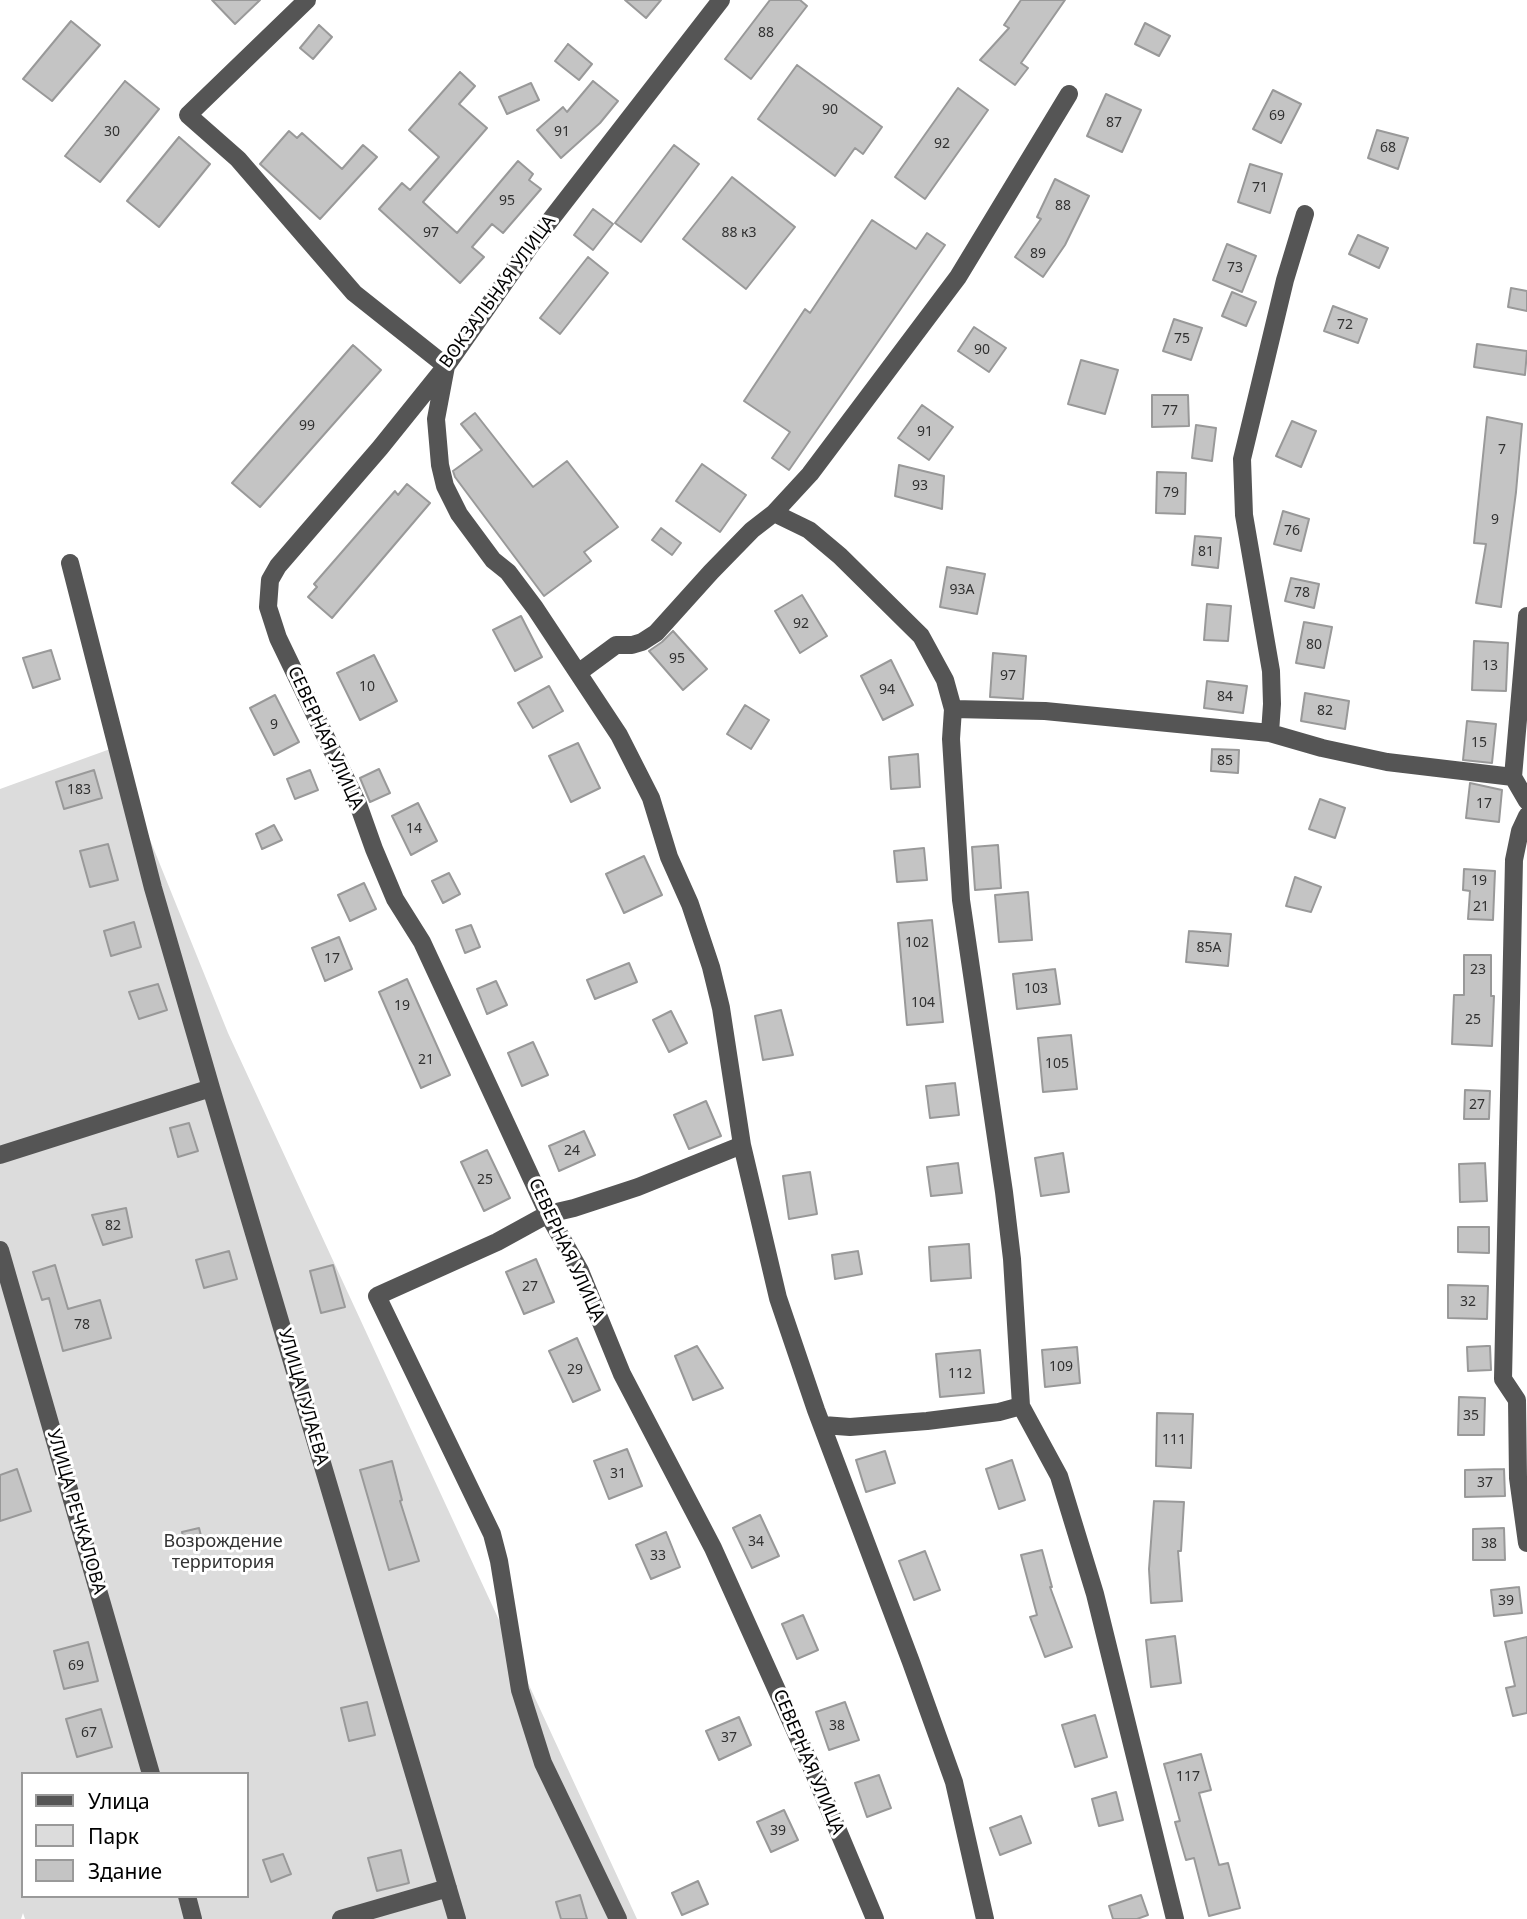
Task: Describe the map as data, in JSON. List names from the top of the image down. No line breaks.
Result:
{"streets":{"street":["ВОКЗАЛЬНАЯ УЛИЦА","СЕВЕРНАЯ УЛИЦА","УЛИЦА ГУЛАЕВА","УЛИЦА РЕЧКАЛОВА"]},"crossings":[["ВОКЗАЛЬНАЯ УЛИЦА","СЕВЕРНАЯ УЛИЦА"]],"parks":["Возрождение территория"],"house_numbers":["88","90","69","87","30","91","92","68","71","95","88","97","88 к3","89","73","72","75","90","77","99","91","7","93","79","9","76","81","93А","78","92","80","95","13","97","10","94","84","82","9","15","85","183","17","14","19","21","102","85А","17","23","103","104","19","25","21","105","27","24","25","82","27","32","78","109","29","112","35","111","31","37","34","38","33","39","69","38","67","37","117","39"],"legend":["Улица","Парк","Здание"]}
